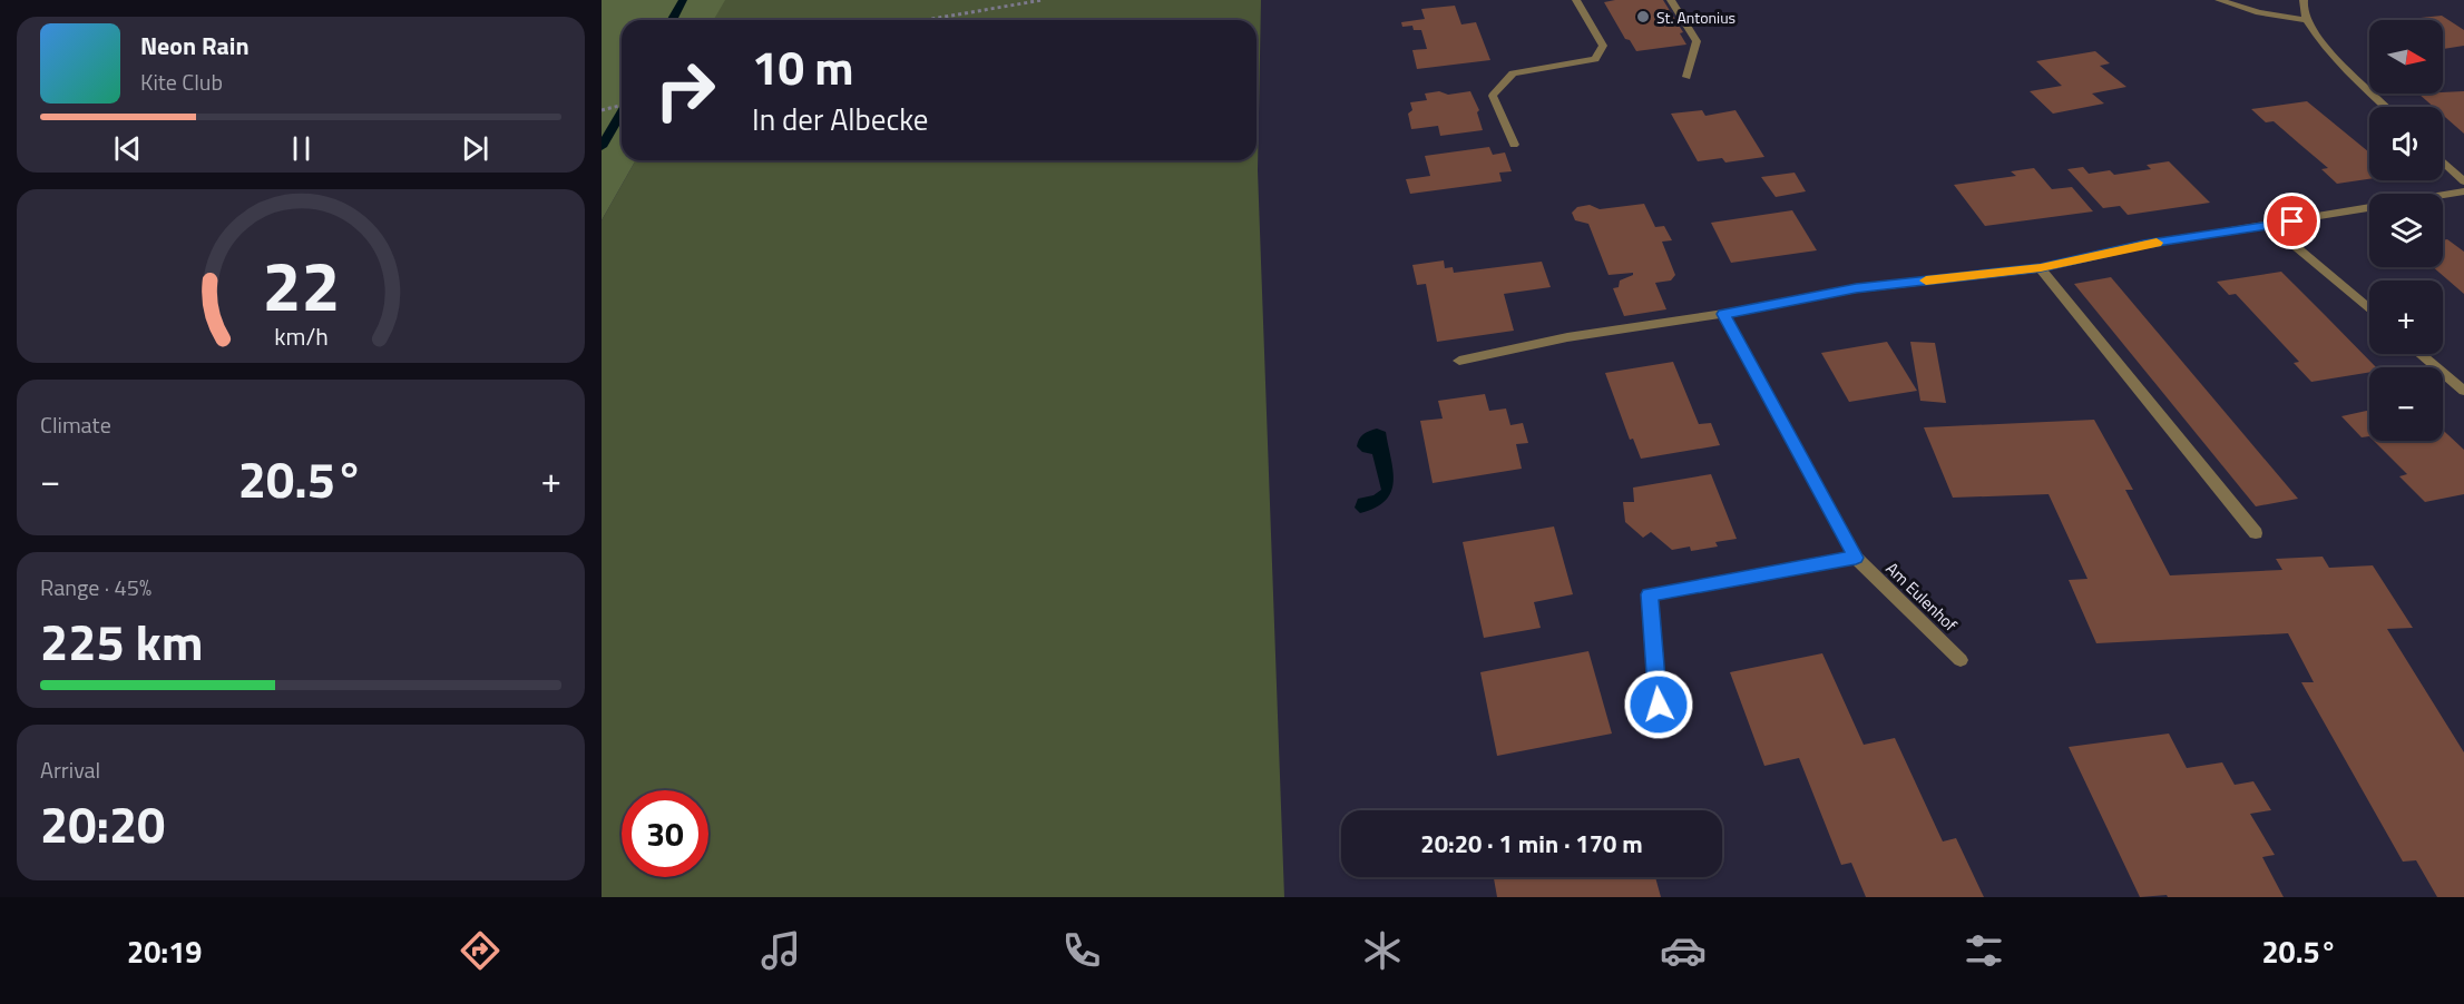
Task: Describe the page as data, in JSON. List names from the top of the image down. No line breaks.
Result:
{"streets":{"street":["Am Eulenhof"]},"places":["St. Antonius"],"north":"right","page":{"map_buttons":["+","−"],"turn":["10 m","In der Albecke"],"song":["Neon Rain","Kite Club"],"tile":["Climate",["Range · 45%","225 km"],["Arrival","20:20"]],"heat":["−","20.5°","+"],"limit":"30","trip":"20:20 · 1 min · 170 m","tabs":["20:19","20.5°"],"gauge":["22","km/h"]}}
